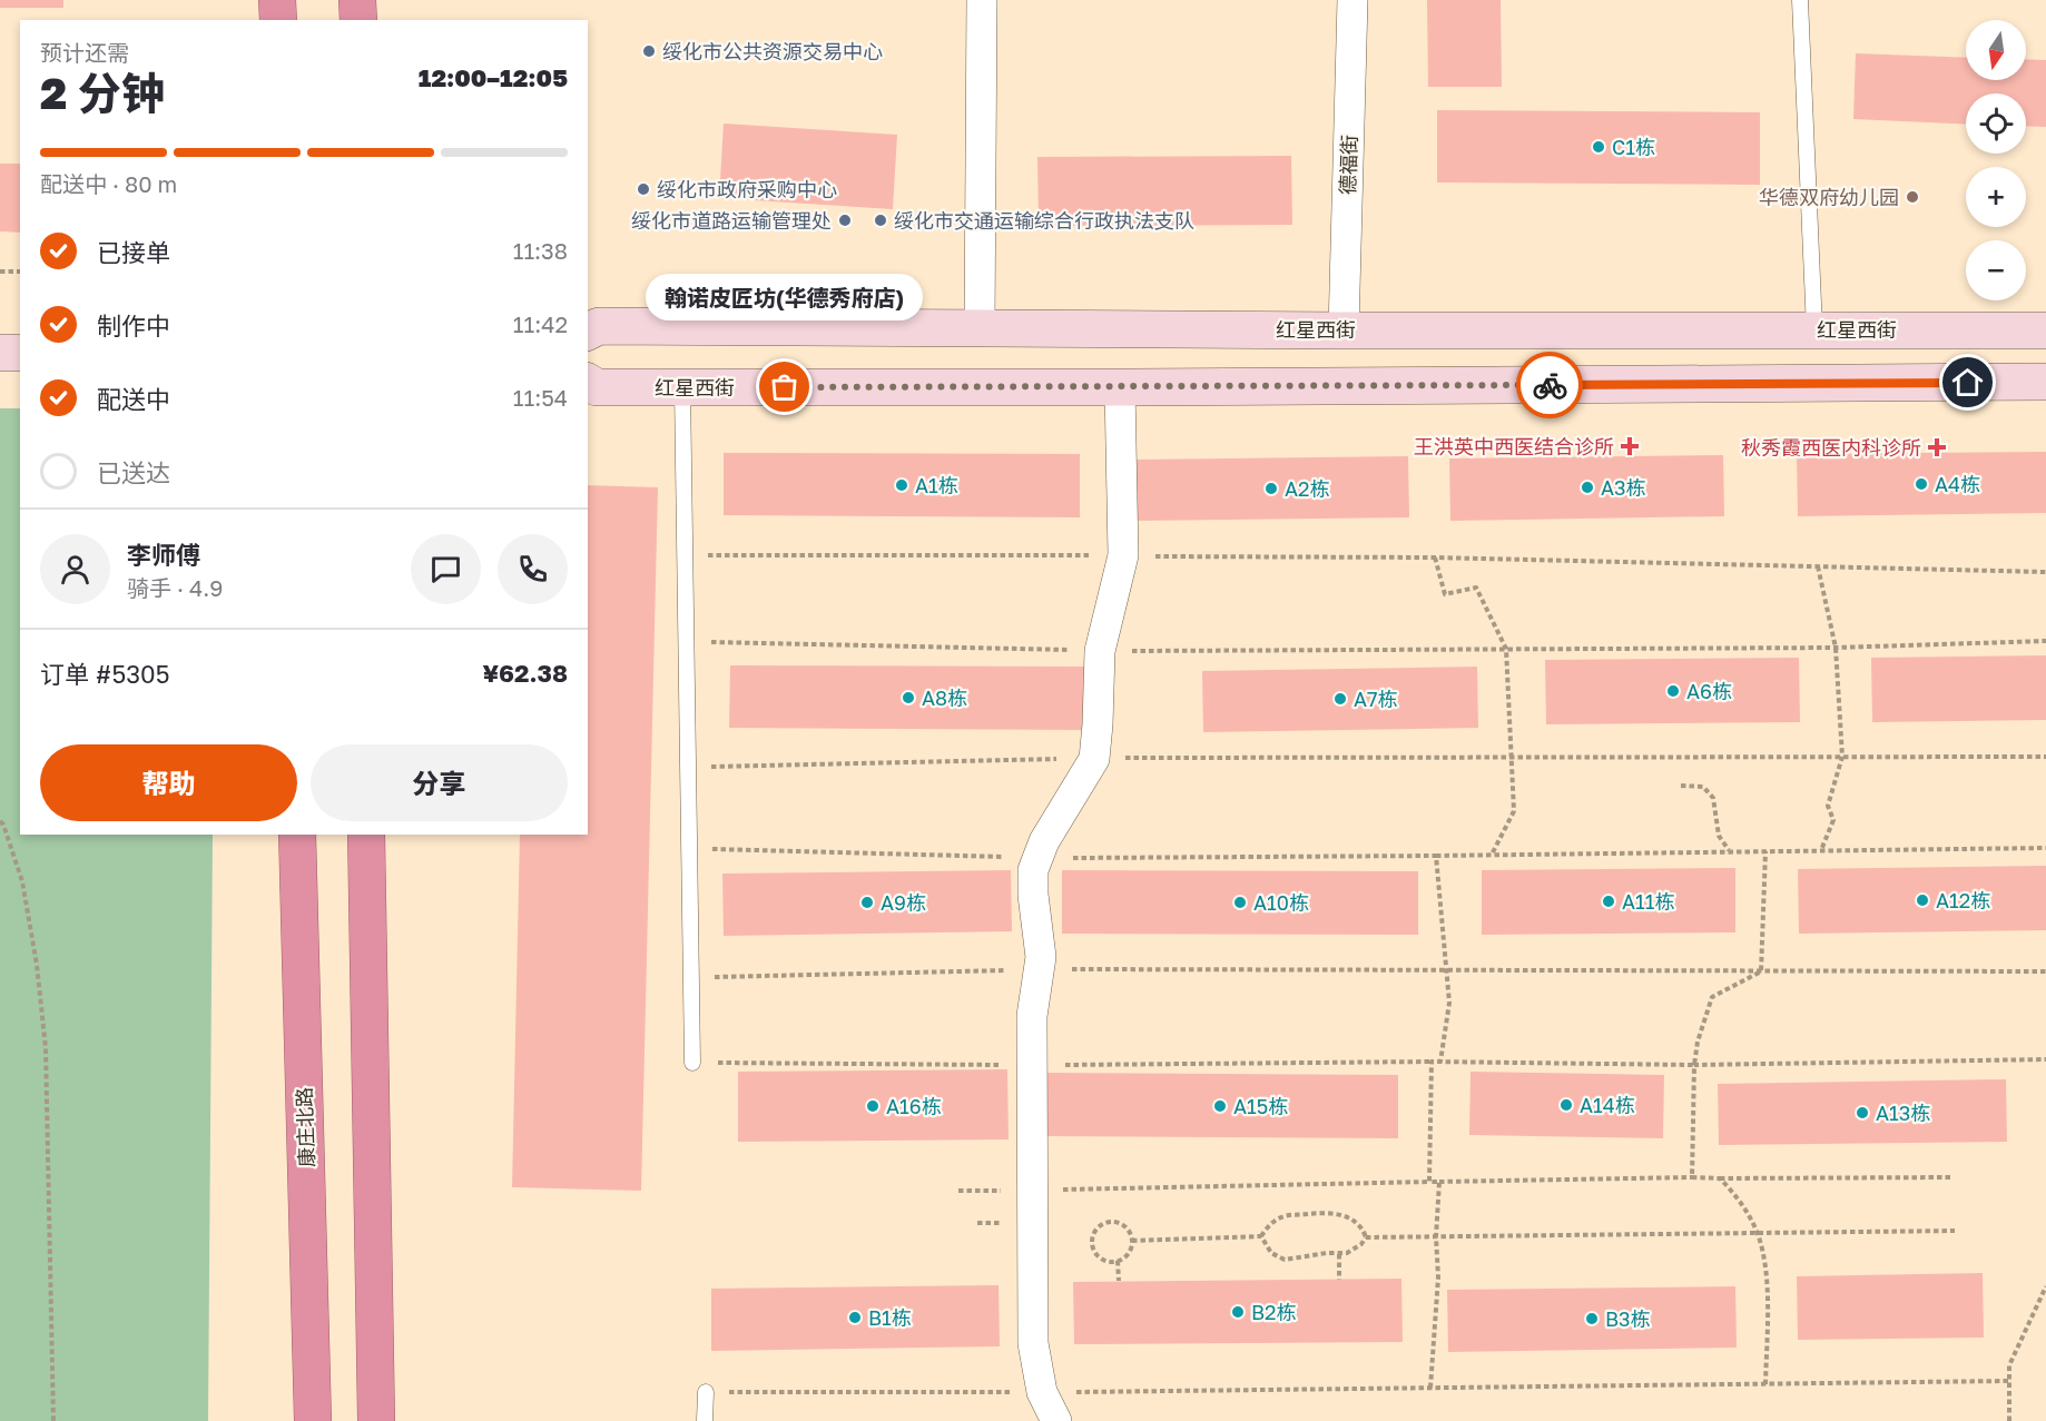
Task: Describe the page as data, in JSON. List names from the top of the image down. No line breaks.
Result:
{"streets":{"highway":["康庄北路"],"main road":["红星西街"],"street":["德福街"]},"crossings":[["德福街","红星西街"]],"places":{"other":["绥化市公共资源交易中心","C1栋","绥化市政府采购中心","华德双府幼儿园","绥化市道路运输管理处","绥化市交通运输综合行政执法支队","翰诺皮匠坊(华德秀府店)","A4栋","A1栋","A3栋","A2栋","A6栋","A8栋","A7栋","A12栋","A11栋","A9栋","A10栋","A14栋","A16栋","A15栋","A13栋","B2栋","B1栋","B3栋"],"health":["王洪英中西医结合诊所","秋秀霞西医内科诊所"]},"north":"bottom","page":{"map_buttons":["+","−"],"heading":["2 分钟","预计还需","12:00–12:05"],"panel":["李师傅","骑手 · 4.9","订单 #5305","¥62.38"],"bar":"配送中 · 80 m","list":[["已接单","11:38"],["制作中","11:42"],["配送中","11:54"],"已送达"],"bubble":"翰诺皮匠坊(华德秀府店)","buttons":["帮助","分享"]}}
